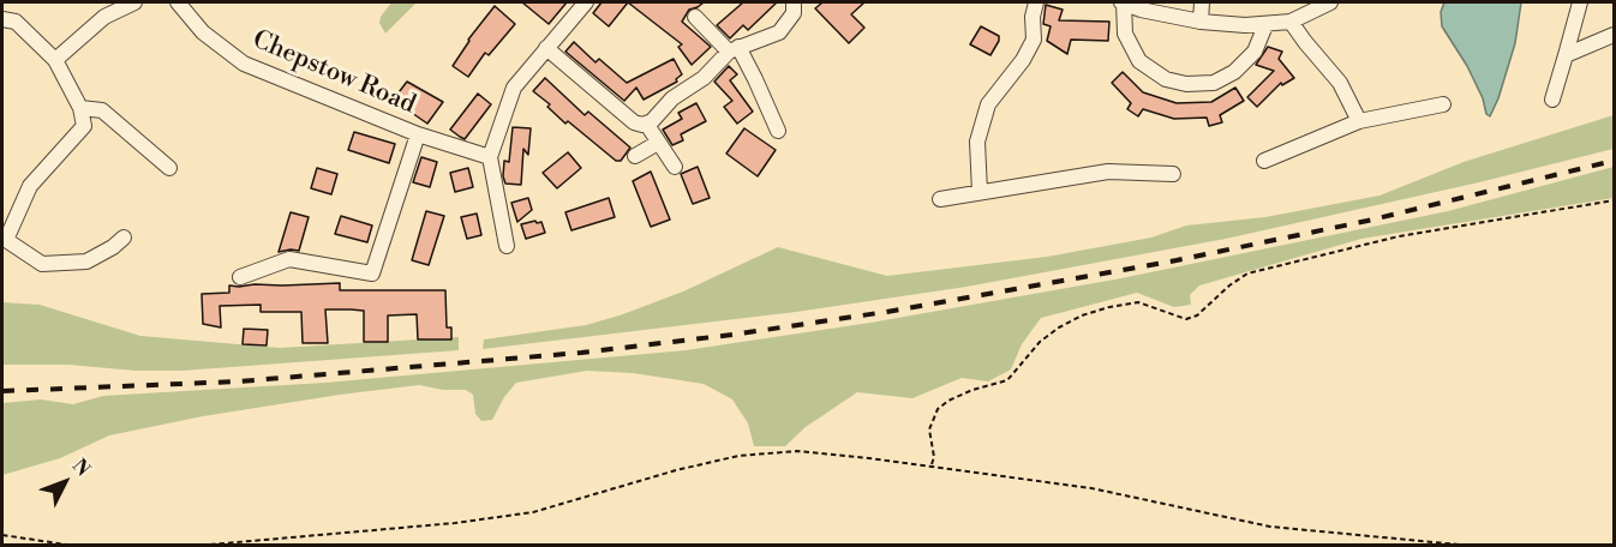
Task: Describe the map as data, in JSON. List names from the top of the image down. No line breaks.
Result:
{"streets":{"street":["Chepstow Road"]},"north":"top right"}
